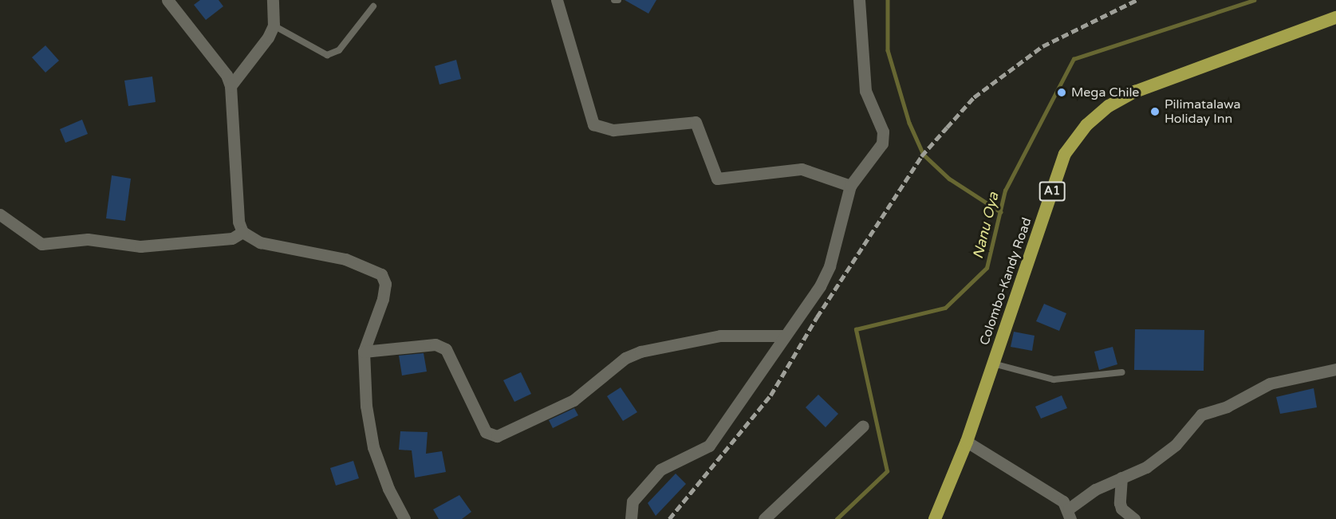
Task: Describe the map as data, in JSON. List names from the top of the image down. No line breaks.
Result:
{"streets":{"highway":["A1","Colombo-Kandy Road"]},"water":["Nanu Oya"],"places":["Mega Chile","Pilimatalawa Holiday Inn"]}
